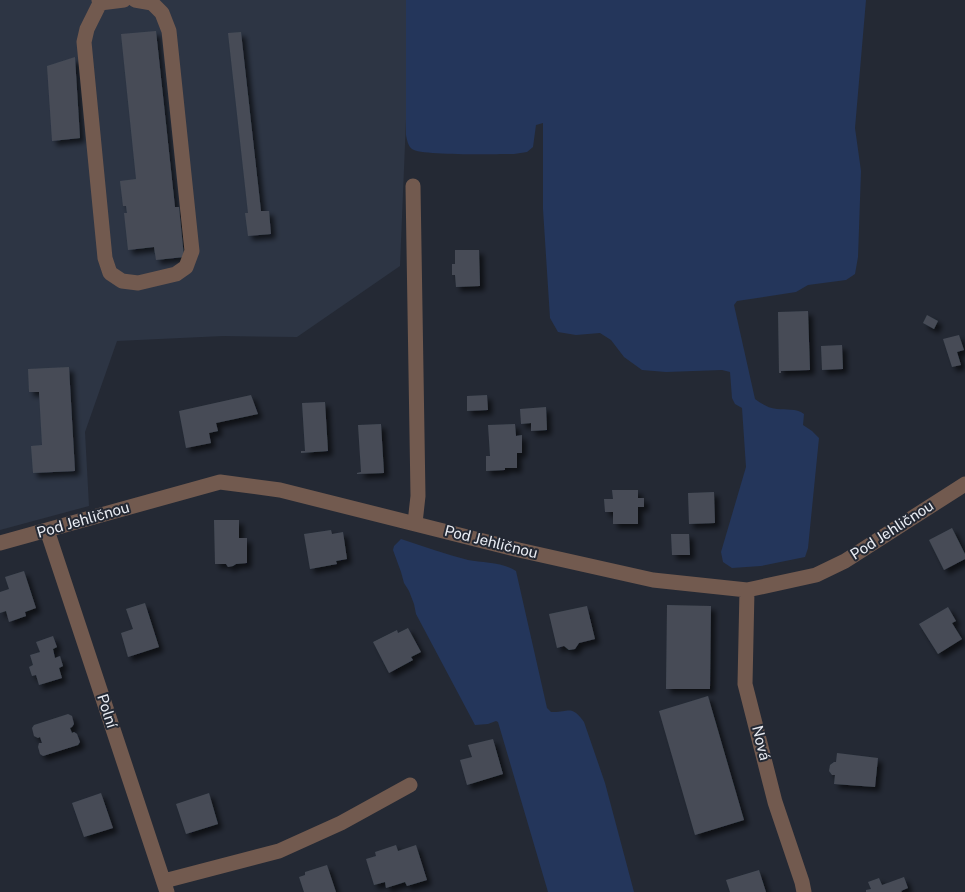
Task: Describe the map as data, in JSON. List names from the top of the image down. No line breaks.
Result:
{"streets":{"street":["Pod Jehličnou","Polní","Nová"]},"crossings":[["Pod Jehličnou","Polní"],["Pod Jehličnou","Nová"]]}
